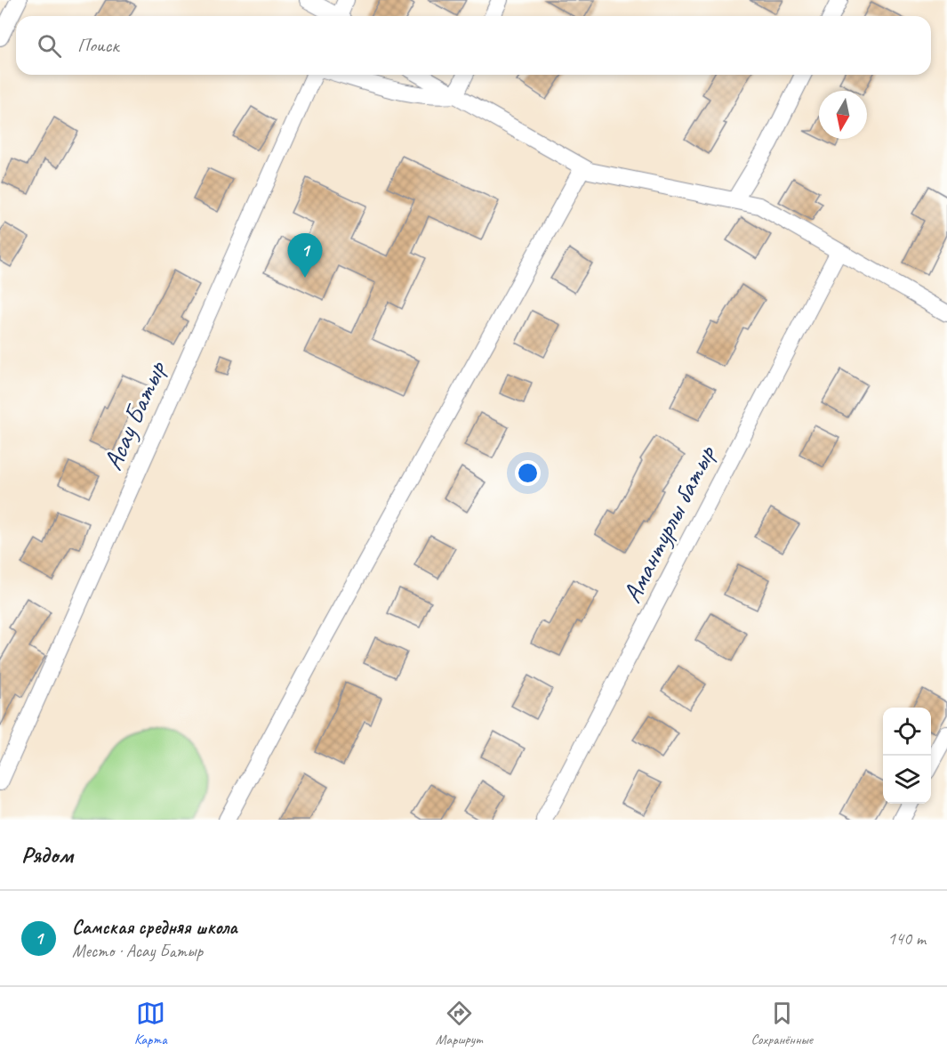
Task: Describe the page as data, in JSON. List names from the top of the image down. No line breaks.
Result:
{"streets":{"street":["Асау Батыр","Амантурлы батыр"]},"north":"bottom","page":{"search":"Поиск","pins":"1","heading":"Рядом","list":[{"mark":"1","name":"Самская средняя школа","note":"Место · Асау Батыр","value":"140 m"}],"nav":["Карта","Маршрут","Сохранённые"]}}
